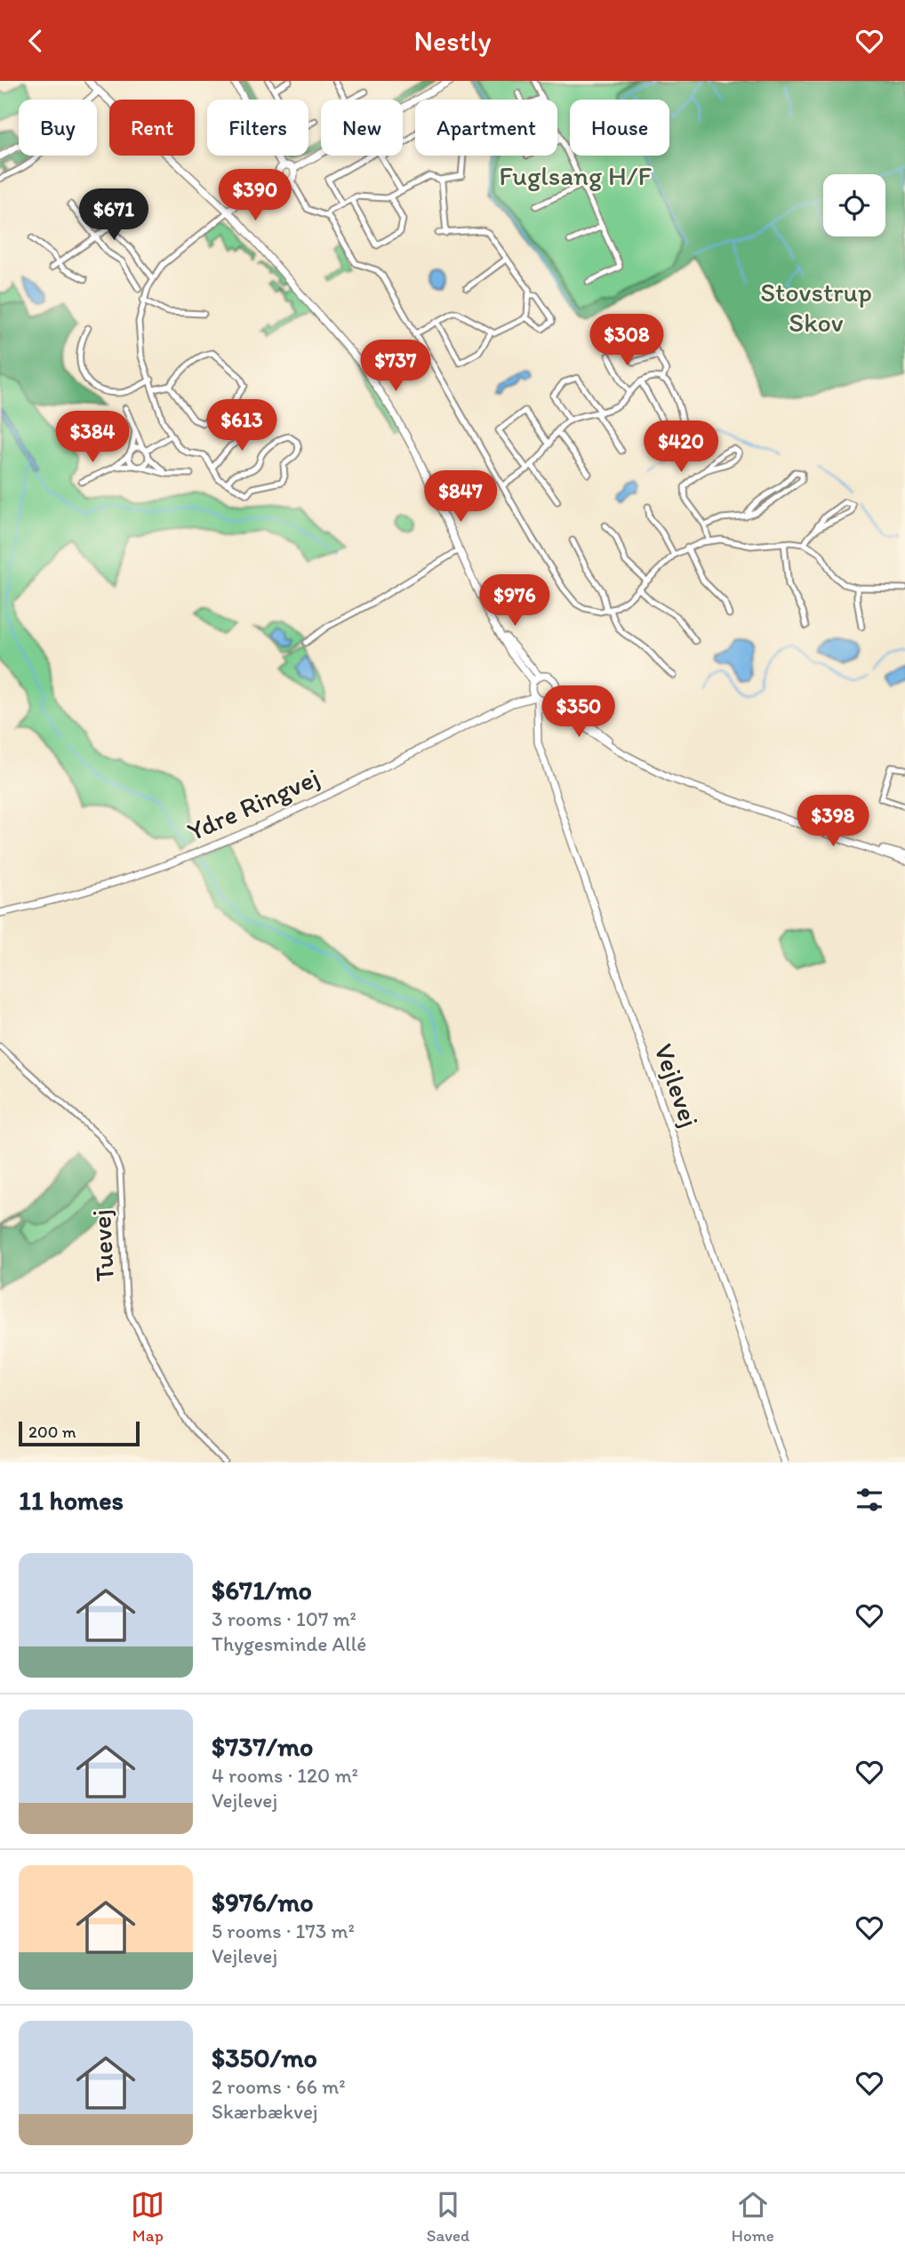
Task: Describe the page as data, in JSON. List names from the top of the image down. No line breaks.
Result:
{"streets":{"street":["Ydre Ringvej","Vejlevej","Tuevej"]},"crossings":[["Ydre Ringvej","Vejlevej"]],"parks":["Fuglsang H/F","Stovstrup Skov"],"scale_bar":"200 m","page":{"header":"Nestly","chip":["Buy","Rent","Filters","New","Apartment","House"],"price":["$390","$671","$308","$737","$613","$384","$420","$847","$976","$350","$398"],"scale":"200 m","heading":"11 homes","list":[{"name":"$671/mo","note":"3 rooms · 107 m² · Thygesminde Allé"},{"name":"$737/mo","note":"4 rooms · 120 m² · Vejlevej"},{"name":"$976/mo","note":"5 rooms · 173 m² · Vejlevej"},{"name":"$350/mo","note":"2 rooms · 66 m² · Skærbækvej"}],"tabs":["Map","Saved","Home"]}}
